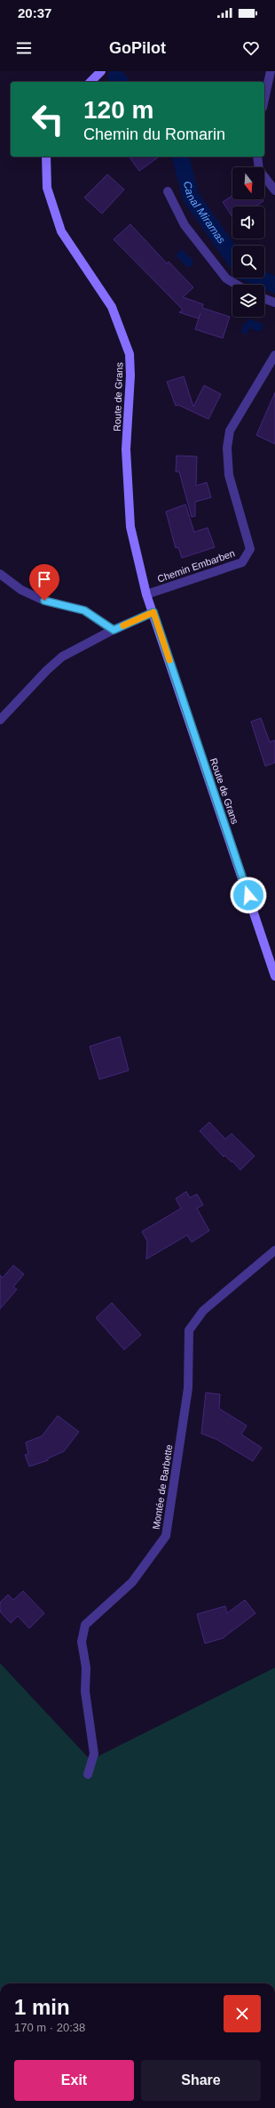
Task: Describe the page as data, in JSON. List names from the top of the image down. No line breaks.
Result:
{"streets":{"street":["Route de Grans","Chemin Embarben","Montée de Barbette"]},"crossings":[["Route de Grans","Chemin Embarben"]],"water":["Canal Miramas"],"north":"bottom","page":{"status":"20:37","header":"GoPilot","turn":["120 m","Chemin du Romarin"],"heading":["1 min","170 m · 20:38"],"buttons":["Exit","Share"]}}
